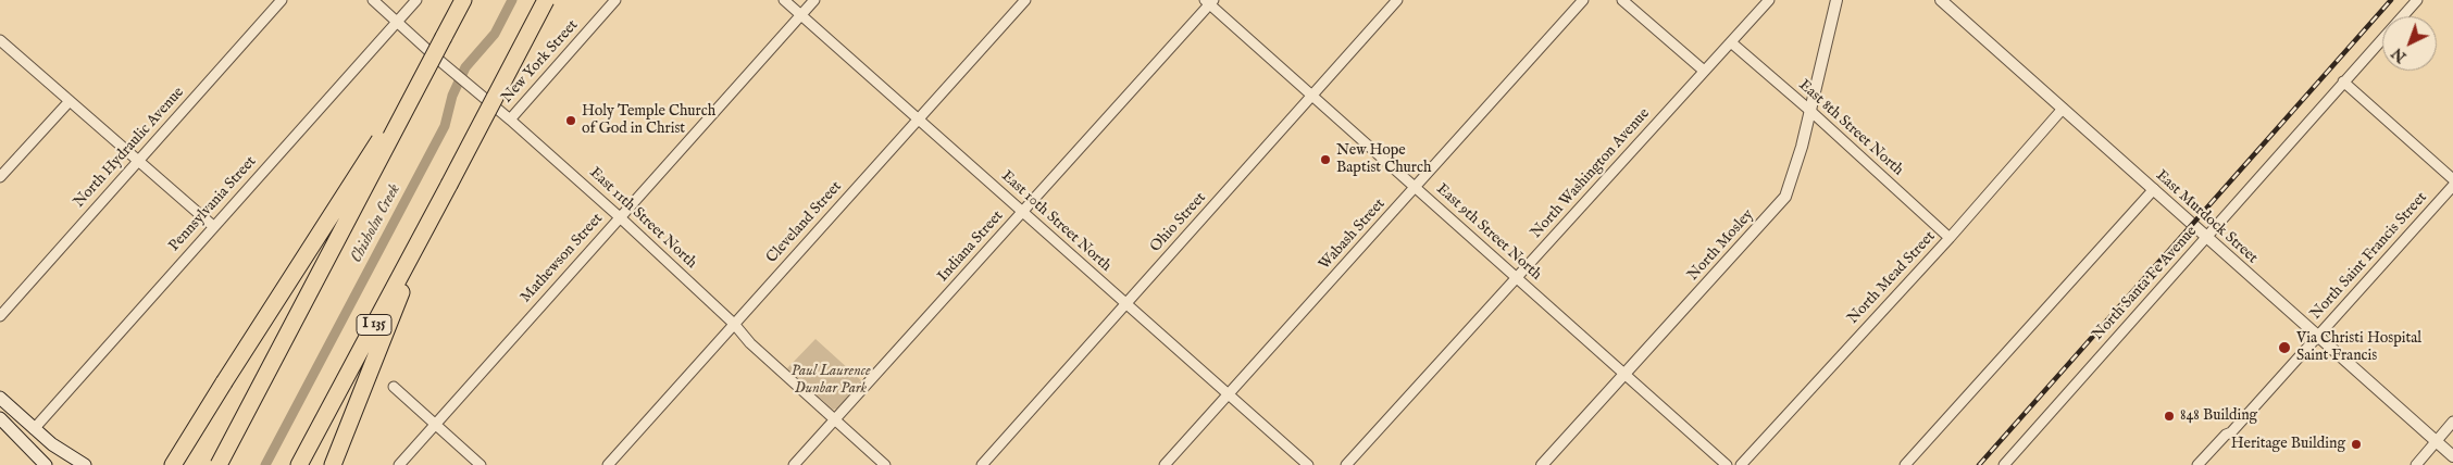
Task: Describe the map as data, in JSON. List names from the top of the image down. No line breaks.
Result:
{"streets":{"highway":["I 135"],"street":["New York Street","East 8th Street North","North Hydraulic Avenue","North Washington Avenue","Pennsylvania Street","East Murdock Street","East 11th Street North","East 10th Street North","Cleveland Street","Ohio Street","East 9th Street North","Wabash Street","North Mosley","Indiana Street","North Saint Francis Street","Mathewson Street","North Mead Street","North Santa Fe Avenue"]},"crossings":[["New York Street","East 11th Street North"],["East 8th Street North","North Washington Avenue"],["East 8th Street North","North Mosley"],["East 8th Street North","North Mead Street"],["North Washington Avenue","East 9th Street North"],["Pennsylvania Street","East 11th Street North"],["East Murdock Street","North Saint Francis Street"],["East Murdock Street","North Mead Street"],["East Murdock Street","North Santa Fe Avenue"],["East 11th Street North","Cleveland Street"],["East 11th Street North","Indiana Street"],["East 11th Street North","Mathewson Street"],["East 10th Street North","Cleveland Street"],["East 10th Street North","Ohio Street"],["East 10th Street North","Wabash Street"],["East 10th Street North","Indiana Street"],["East 10th Street North","Mathewson Street"],["Ohio Street","East 9th Street North"],["East 9th Street North","Wabash Street"],["East 9th Street North","North Mosley"],["East 9th Street North","Indiana Street"]],"water":["Chisholm Creek"],"parks":["Paul Laurence Dunbar Park"],"places":["Holy Temple Church of God in Christ","New Hope Baptist Church","Via Christi Hospital Saint Francis","848 Building","Heritage Building"],"north":"bottom left"}
